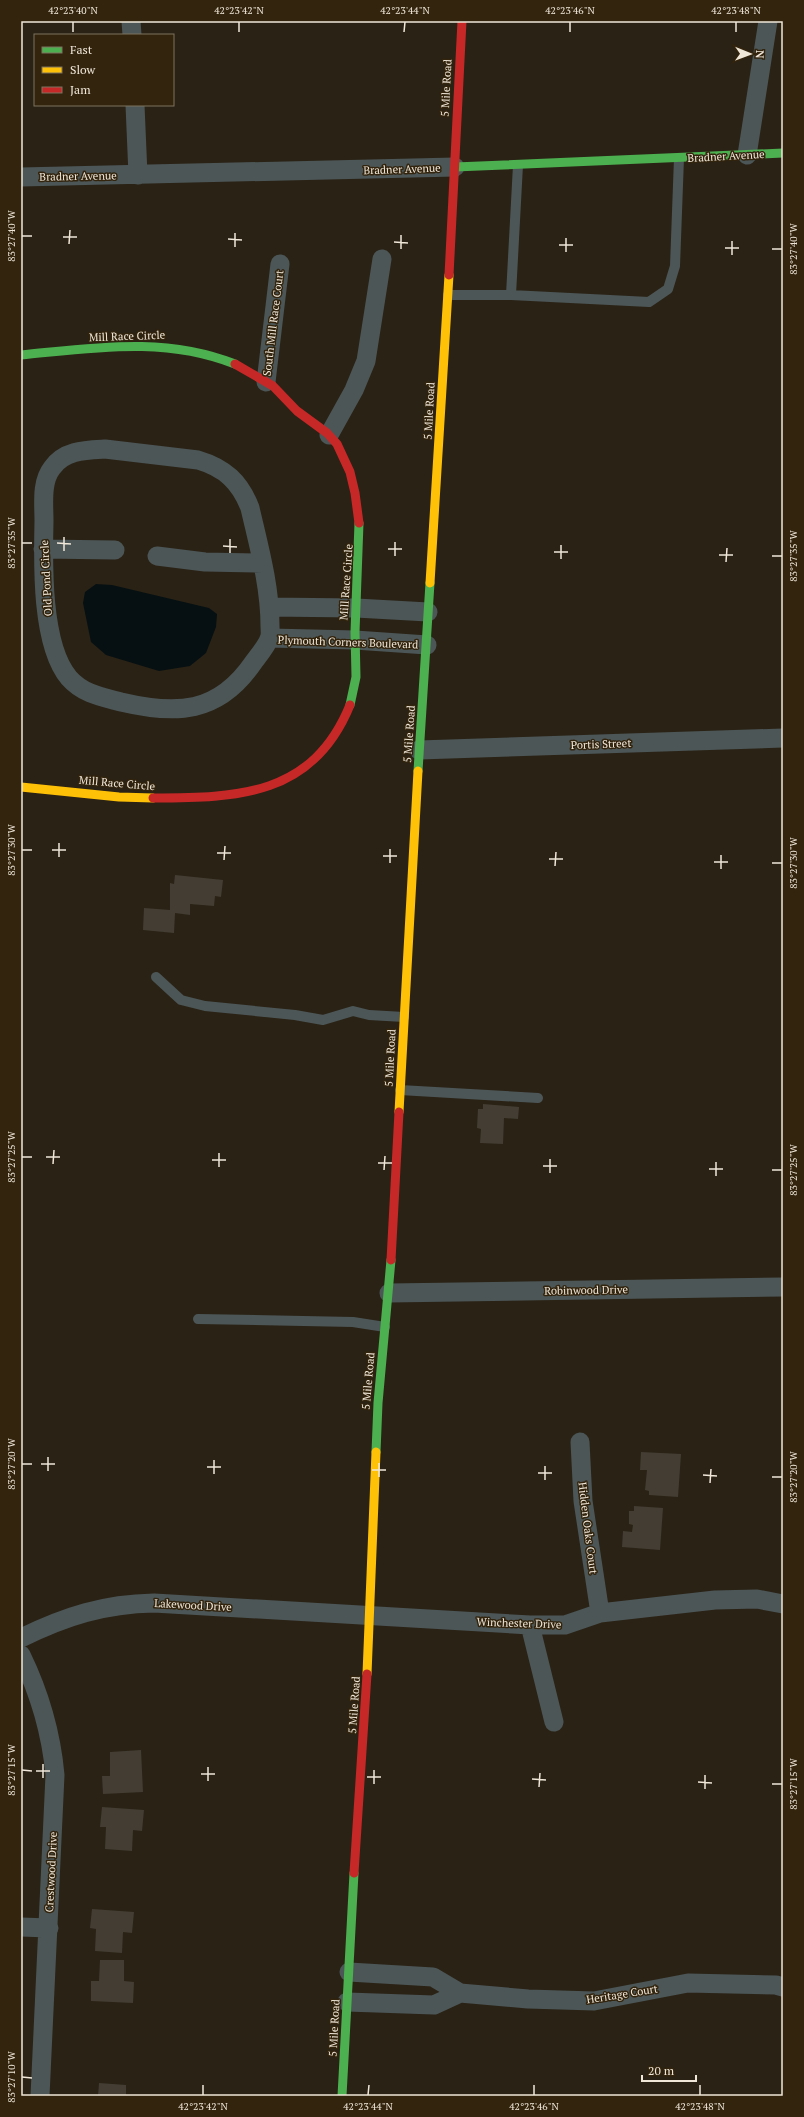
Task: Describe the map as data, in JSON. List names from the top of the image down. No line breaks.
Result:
{"streets":{"street":["5 Mile Road","Bradner Avenue","South Mill Race Court","Mill Race Circle","Old Pond Circle","Plymouth Corners Boulevard","Portis Street","Robinwood Drive","Hidden Oaks Court","Lakewood Drive","Winchester Drive","Crestwood Drive","Heritage Court"]},"crossings":[["5 Mile Road","Bradner Avenue"],["5 Mile Road","Plymouth Corners Boulevard"],["5 Mile Road","Portis Street"],["5 Mile Road","Robinwood Drive"],["5 Mile Road","Lakewood Drive"],["5 Mile Road","Winchester Drive"],["5 Mile Road","Heritage Court"],["South Mill Race Court","Mill Race Circle"],["Mill Race Circle","Plymouth Corners Boulevard"],["Old Pond Circle","Plymouth Corners Boulevard"],["Hidden Oaks Court","Winchester Drive"],["Lakewood Drive","Winchester Drive"]],"legend":["Fast","Slow","Jam"],"scale_bar":"20 m","north":"right","coordinates":["42°23'40\"N","42°23'42\"N","42°23'44\"N","42°23'46\"N","42°23'48\"N","83°27'40\"W","83°27'35\"W","83°27'30\"W","83°27'25\"W","83°27'20\"W","83°27'15\"W","83°27'10\"W"]}
